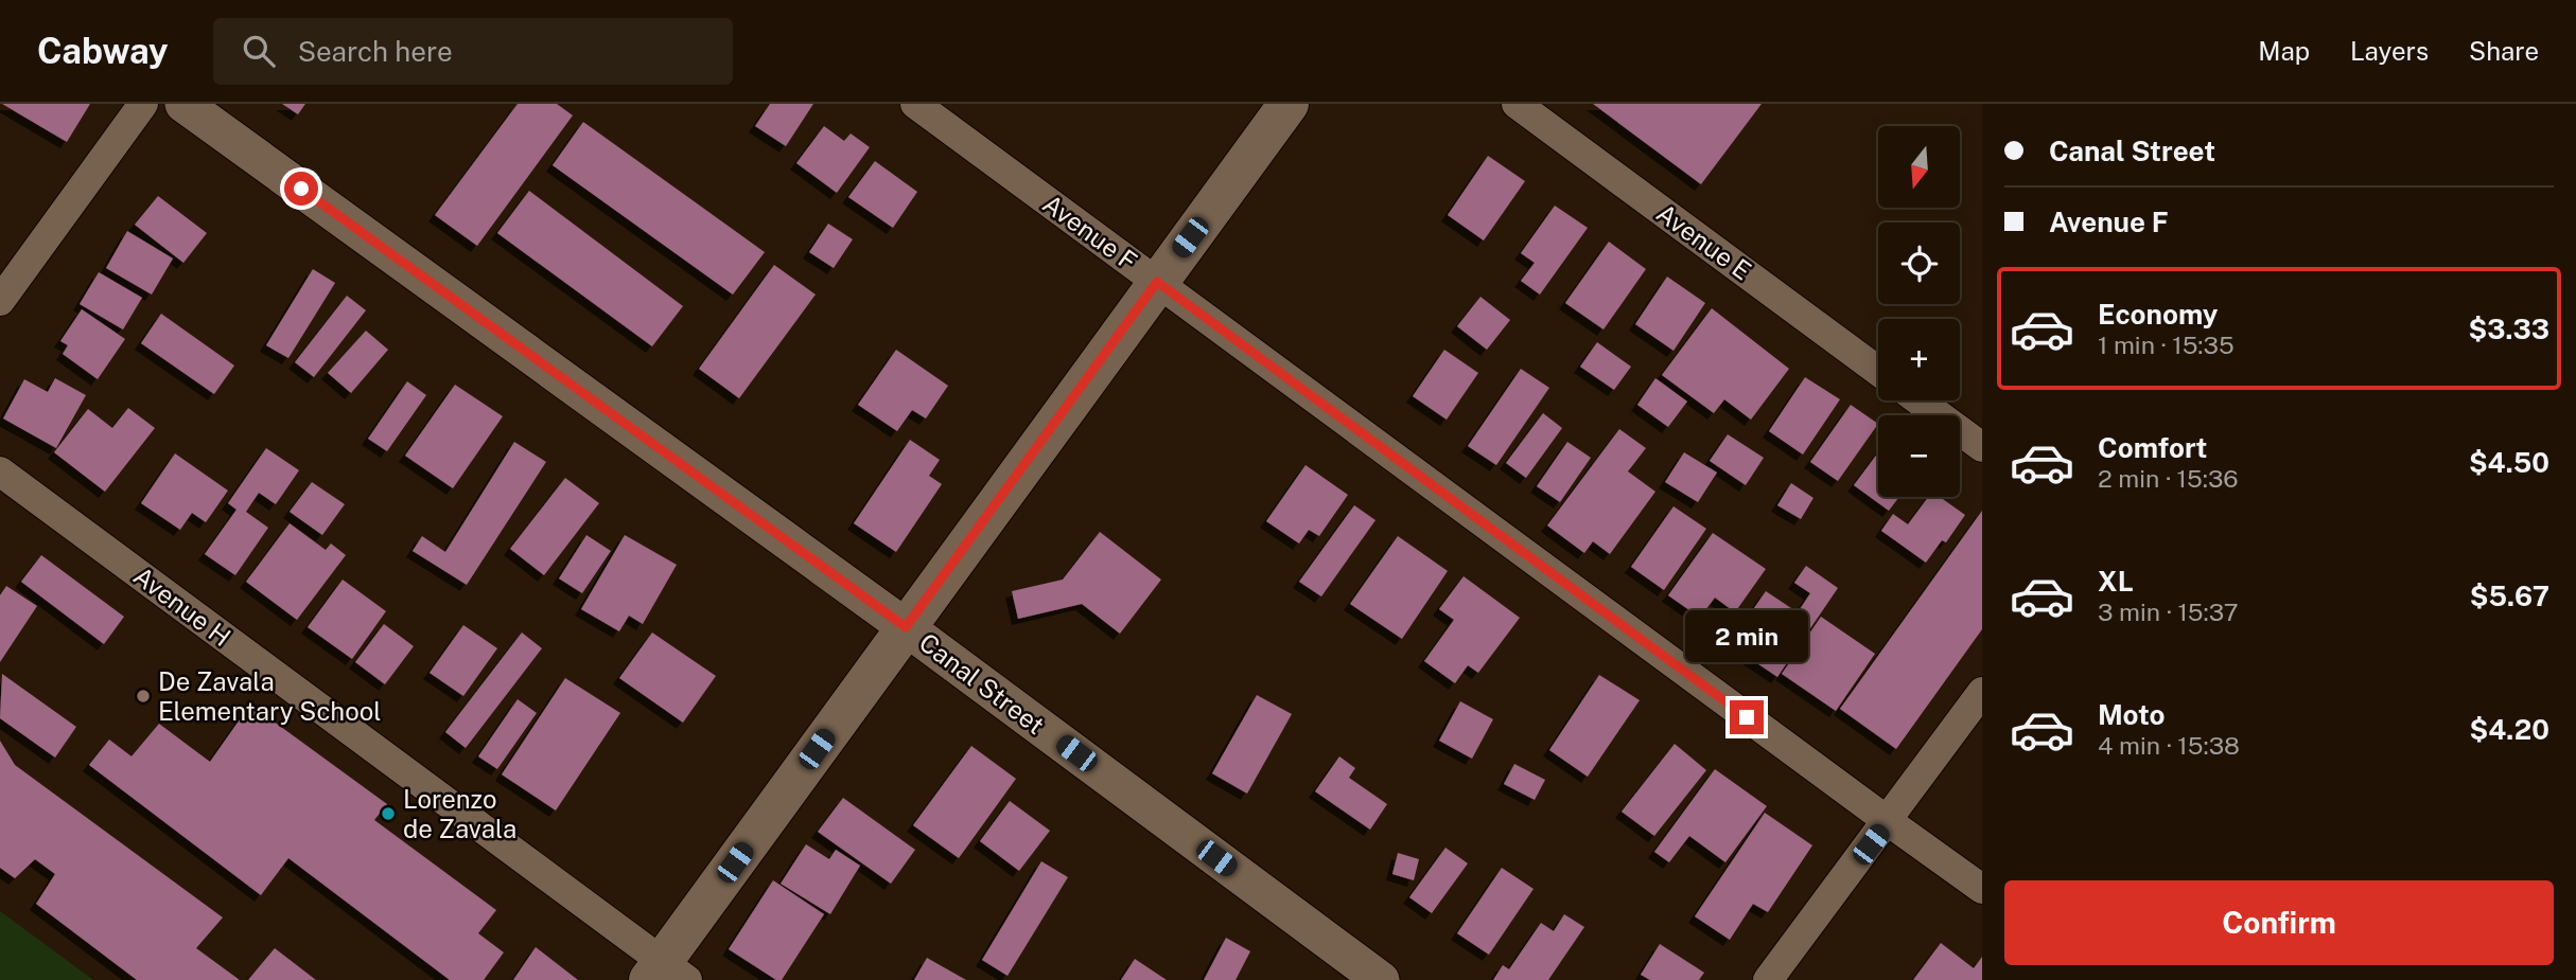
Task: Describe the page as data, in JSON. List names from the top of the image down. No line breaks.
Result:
{"streets":{"street":["Avenue F","Avenue E","Avenue H","Canal Street"]},"places":["De Zavala Elementary School","Lorenzo de Zavala"],"north":"bottom","page":{"header":"Cabway","search":"Search here","nav":["Map","Layers","Share"],"banner":["Canal Street","Avenue F"],"map_buttons":["+","−"],"list":[{"name":"Economy","note":"1 min · 15:35","value":"$3.33"},{"name":"Comfort","note":"2 min · 15:36","value":"$4.50"},{"name":"XL","note":"3 min · 15:37","value":"$5.67"},{"name":"Moto","note":"4 min · 15:38","value":"$4.20"}],"bubble":"2 min","buttons":"Confirm"}}
